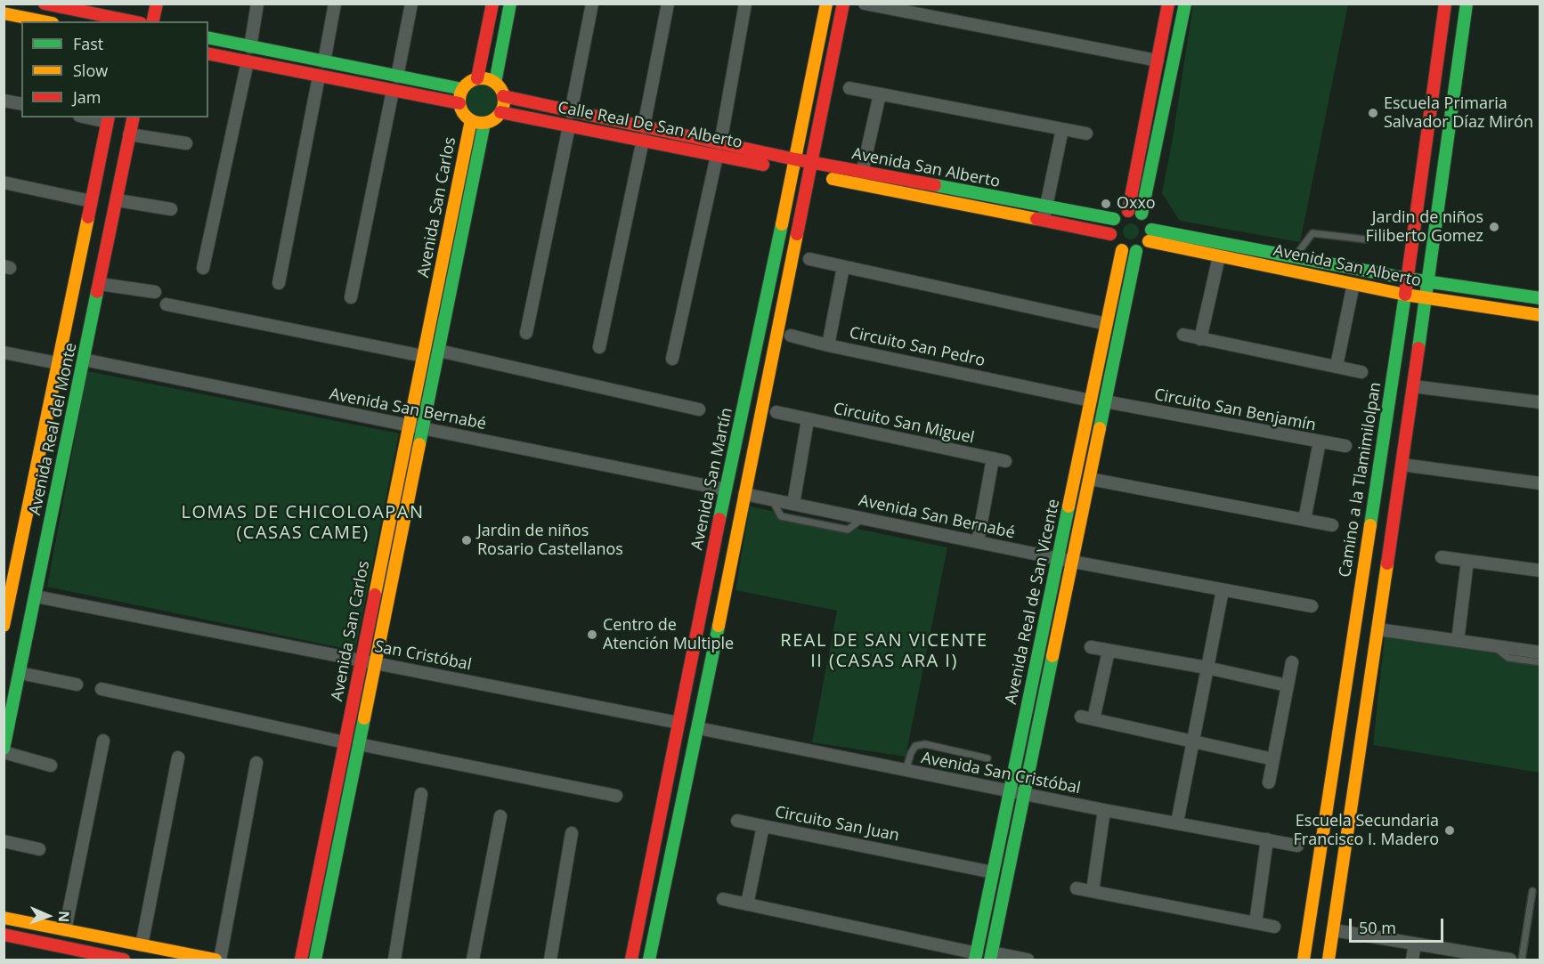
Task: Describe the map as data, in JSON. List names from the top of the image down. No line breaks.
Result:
{"streets":{"street":["Calle Real De San Alberto","Avenida San Alberto","Avenida San Carlos","Circuito San Pedro","Avenida San Bernabé","Circuito San Benjamín","Circuito San Miguel","Avenida Real del Monte","Avenida San Martín","Camino a la Tlamimilolpan","Avenida Real de San Vicente","San Cristóbal","Avenida San Cristóbal","Circuito San Juan"]},"crossings":[["Calle Real De San Alberto","Avenida San Alberto"],["Calle Real De San Alberto","Avenida San Carlos"],["Calle Real De San Alberto","Avenida San Martín"],["Avenida San Alberto","Avenida San Martín"],["Avenida San Alberto","Camino a la Tlamimilolpan"],["Avenida San Alberto","Avenida Real de San Vicente"],["Avenida San Carlos","Avenida San Bernabé"],["Avenida San Carlos","San Cristóbal"],["Circuito San Pedro","Avenida Real de San Vicente"],["Avenida San Bernabé","Circuito San Miguel"],["Avenida San Bernabé","Avenida Real del Monte"],["Avenida San Bernabé","Avenida San Martín"],["Avenida San Bernabé","Avenida Real de San Vicente"],["Circuito San Benjamín","Avenida Real de San Vicente"],["Avenida Real del Monte","San Cristóbal"],["Avenida San Martín","San Cristóbal"],["Avenida Real de San Vicente","Avenida San Cristóbal"],["Avenida Real de San Vicente","Circuito San Juan"]],"districts":["LOMAS DE CHICOLOAPAN (CASAS CAME)","REAL DE SAN VICENTE II (CASAS ARA I)"],"places":["Escuela Primaria Salvador Díaz Mirón","Oxxo","Jardin de niños Filiberto Gomez","Jardin de niños Rosario Castellanos","Centro de Atención Multiple","Escuela Secundaria Francisco I. Madero"],"legend":["Fast","Slow","Jam"],"scale_bar":"50 m","north":"right"}
